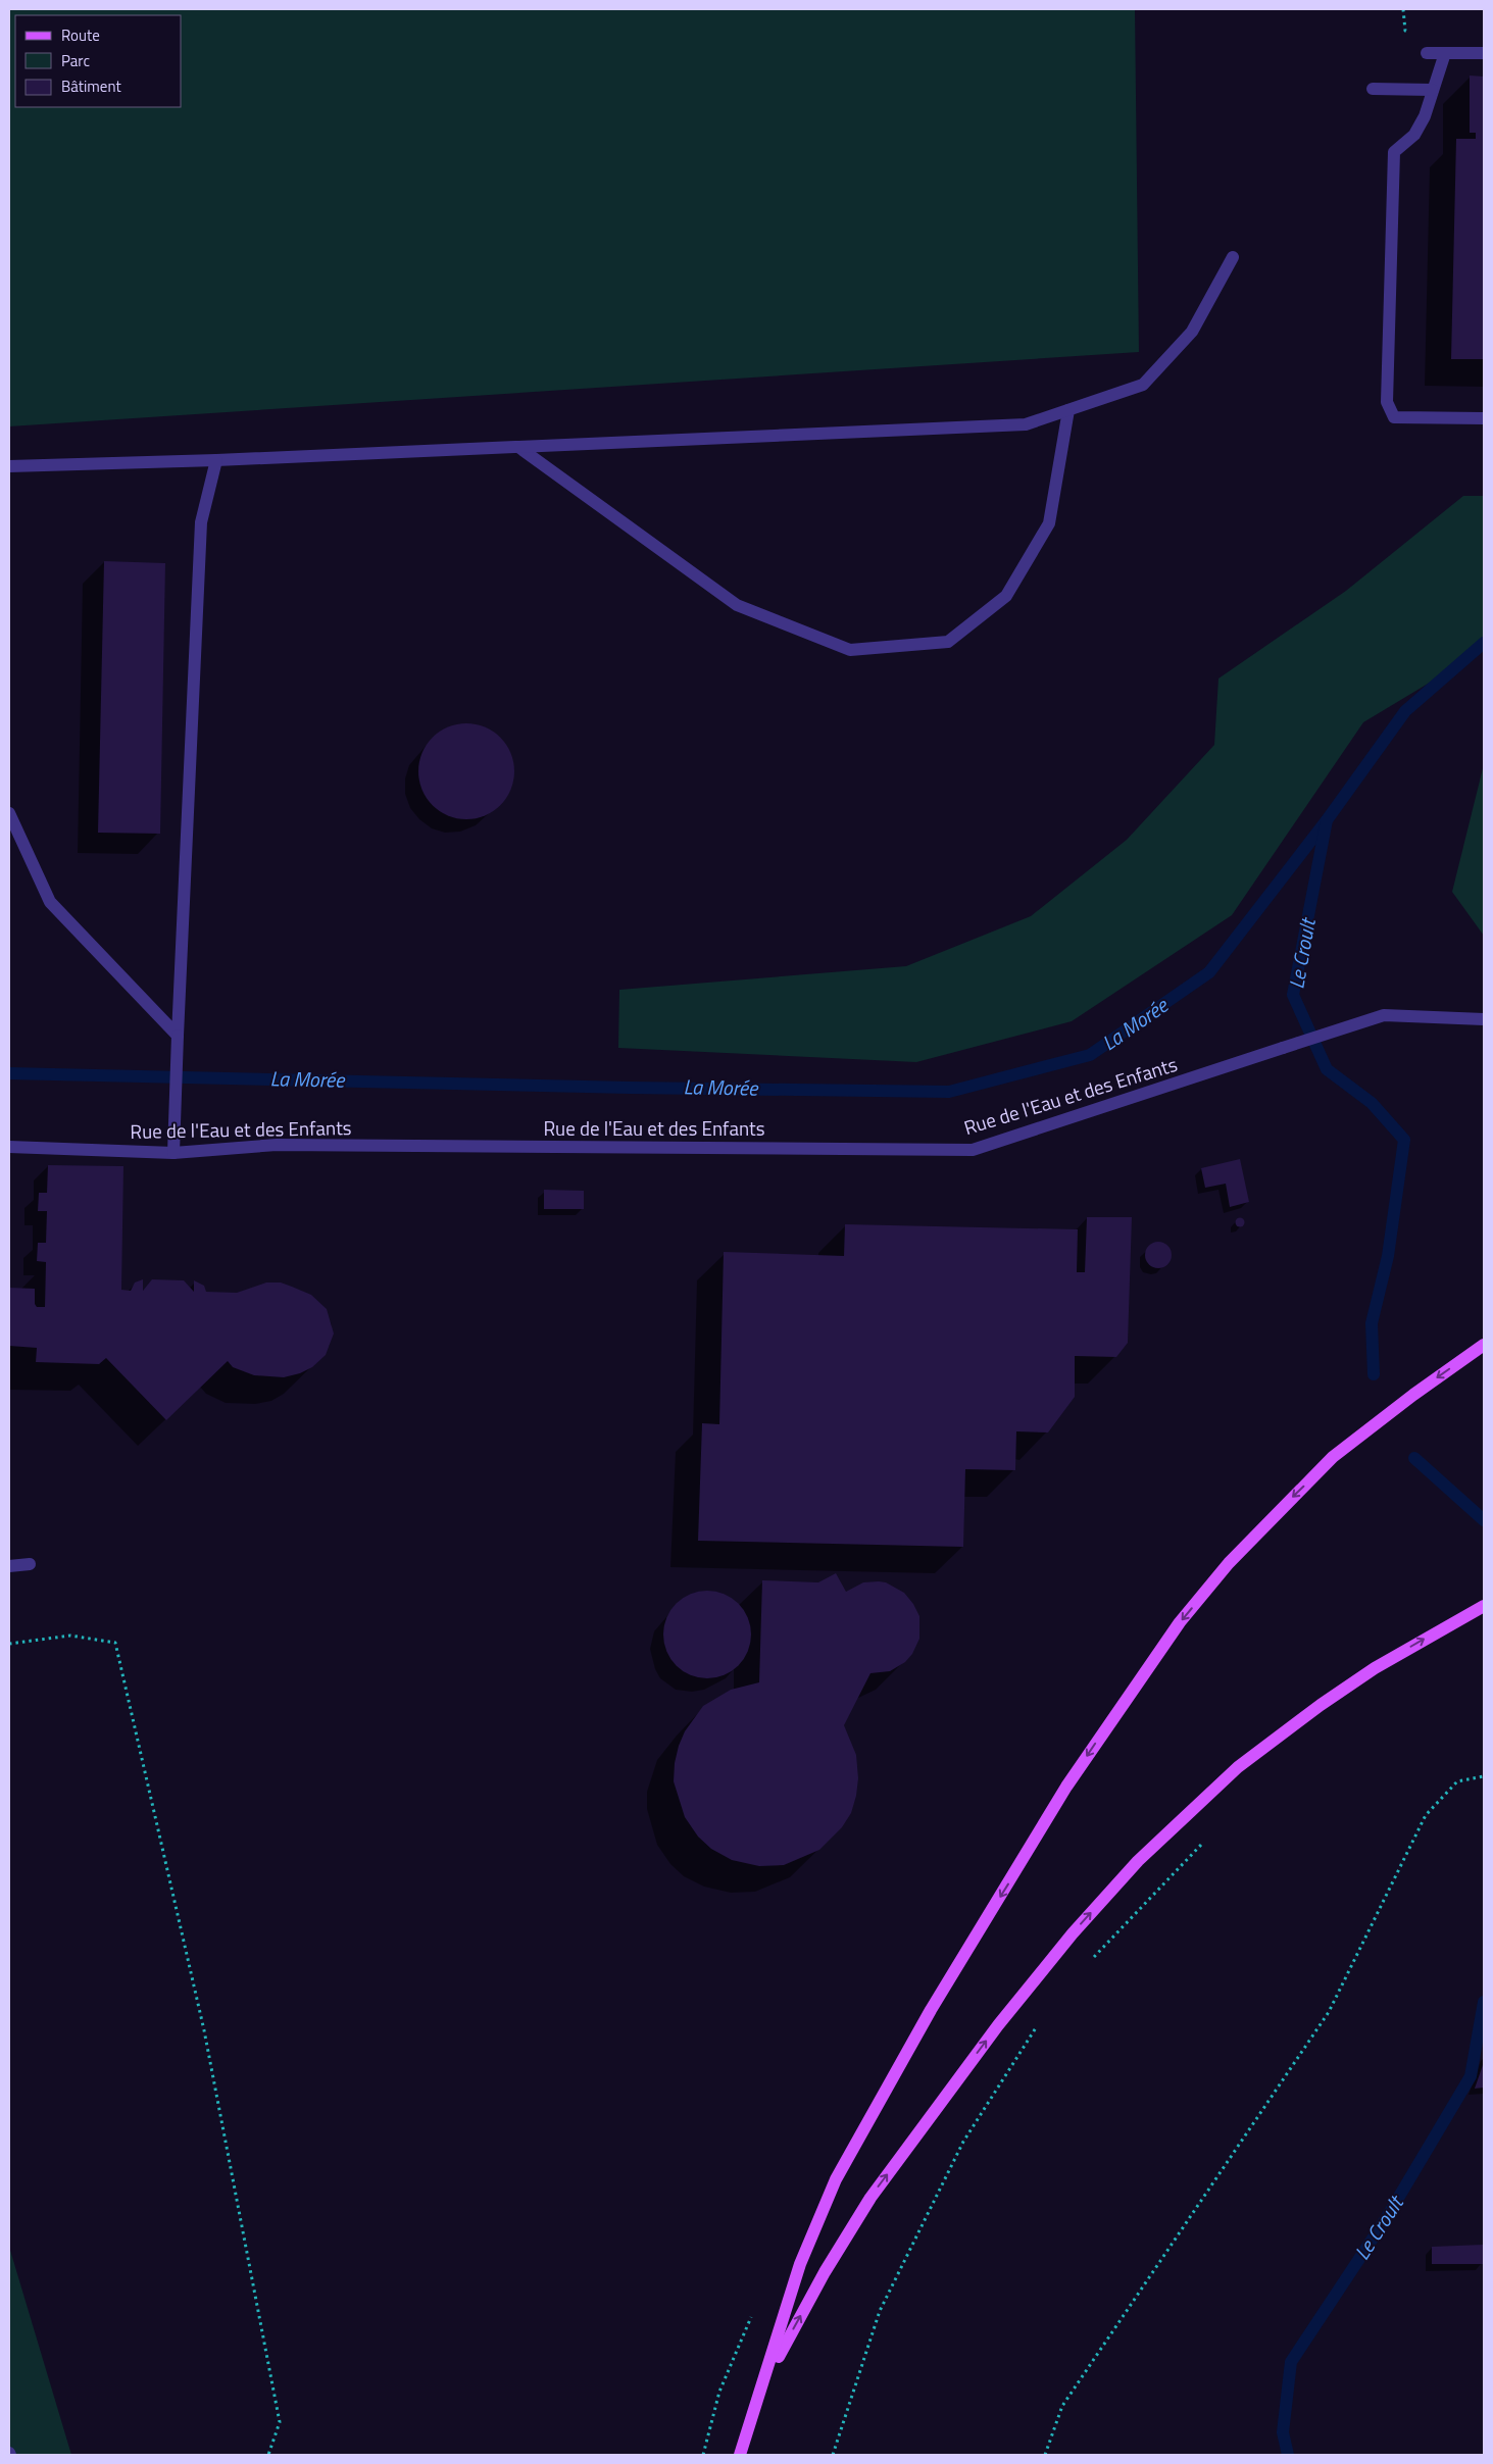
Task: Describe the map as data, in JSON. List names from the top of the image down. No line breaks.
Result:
{"streets":{"street":["Rue de l'Eau et des Enfants"]},"water":["Le Croult","La Morée"],"legend":["Route","Parc","Bâtiment"]}
